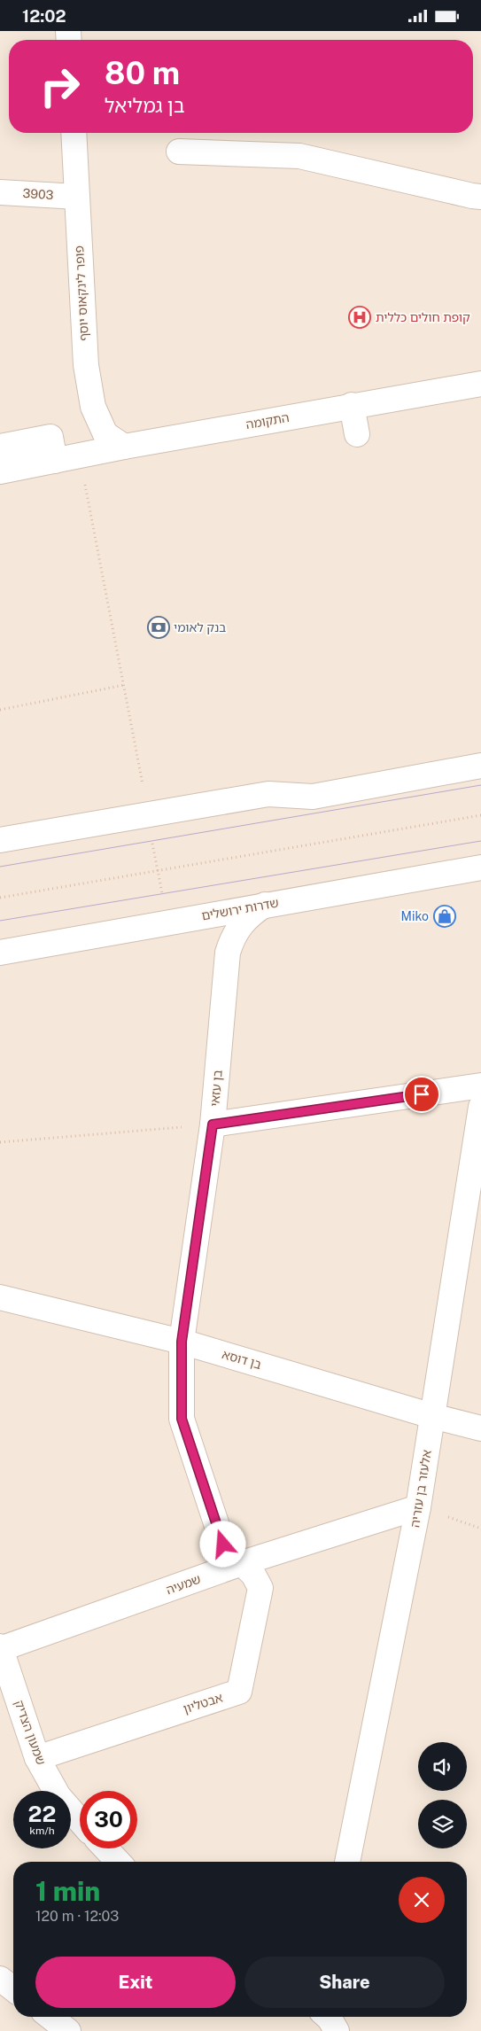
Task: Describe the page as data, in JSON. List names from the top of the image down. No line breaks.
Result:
{"streets":{"street":["3903","פופר לינקאוס יוסף","התקומה","שדרות ירושלים","בן עזאי","בן דוסא","אלעזר בן עזריה","שמעיה","אבטליון","שמעון הצדיק"]},"crossings":[["3903","פופר לינקאוס יוסף"],["פופר לינקאוס יוסף","התקומה"],["שדרות ירושלים","בן עזאי"],["בן עזאי","בן דוסא"],["בן עזאי","שמעיה"],["בן עזאי","אבטליון"],["בן דוסא","אלעזר בן עזריה"],["אלעזר בן עזריה","שמעיה"],["שמעיה","אבטליון"],["שמעיה","שמעון הצדיק"],["אבטליון","שמעון הצדיק"]],"places":{"hospital":["קופת חולים כללית"],"bank":["בנק לאומי"],"shop":["Miko"]},"page":{"status":"12:02","turn":["80 m","בן גמליאל"],"speed":"22 km/h","limit":"30","heading":["1 min","120 m · 12:03"],"buttons":["Exit","Share"]}}
